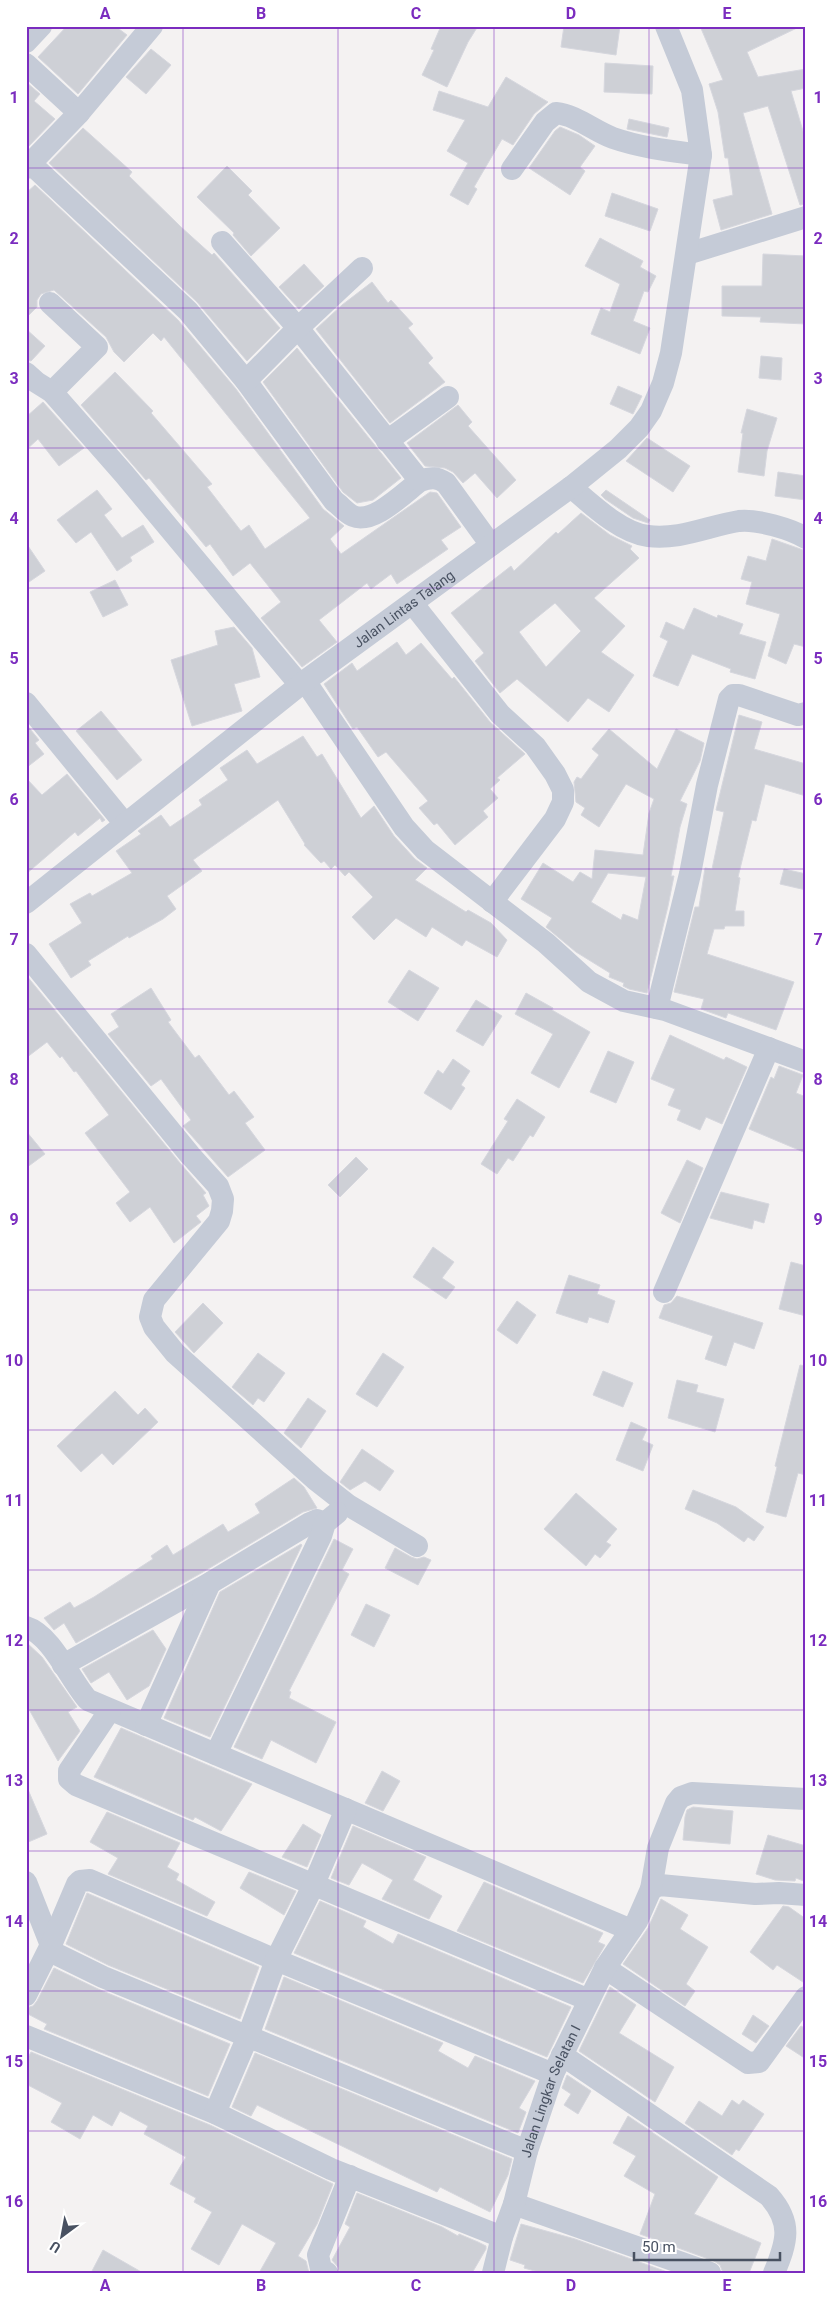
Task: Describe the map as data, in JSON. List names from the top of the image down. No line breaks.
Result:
{"streets":{"street":["Jalan Lintas Talang","Jalan Lingkar Selatan I"]},"scale_bar":"50 m","north":"bottom left","grid":{"columns":["A","B","C","D","E"],"rows":["1","2","3","4","5","6","7","8","9","10","11","12","13","14","15","16"]}}
